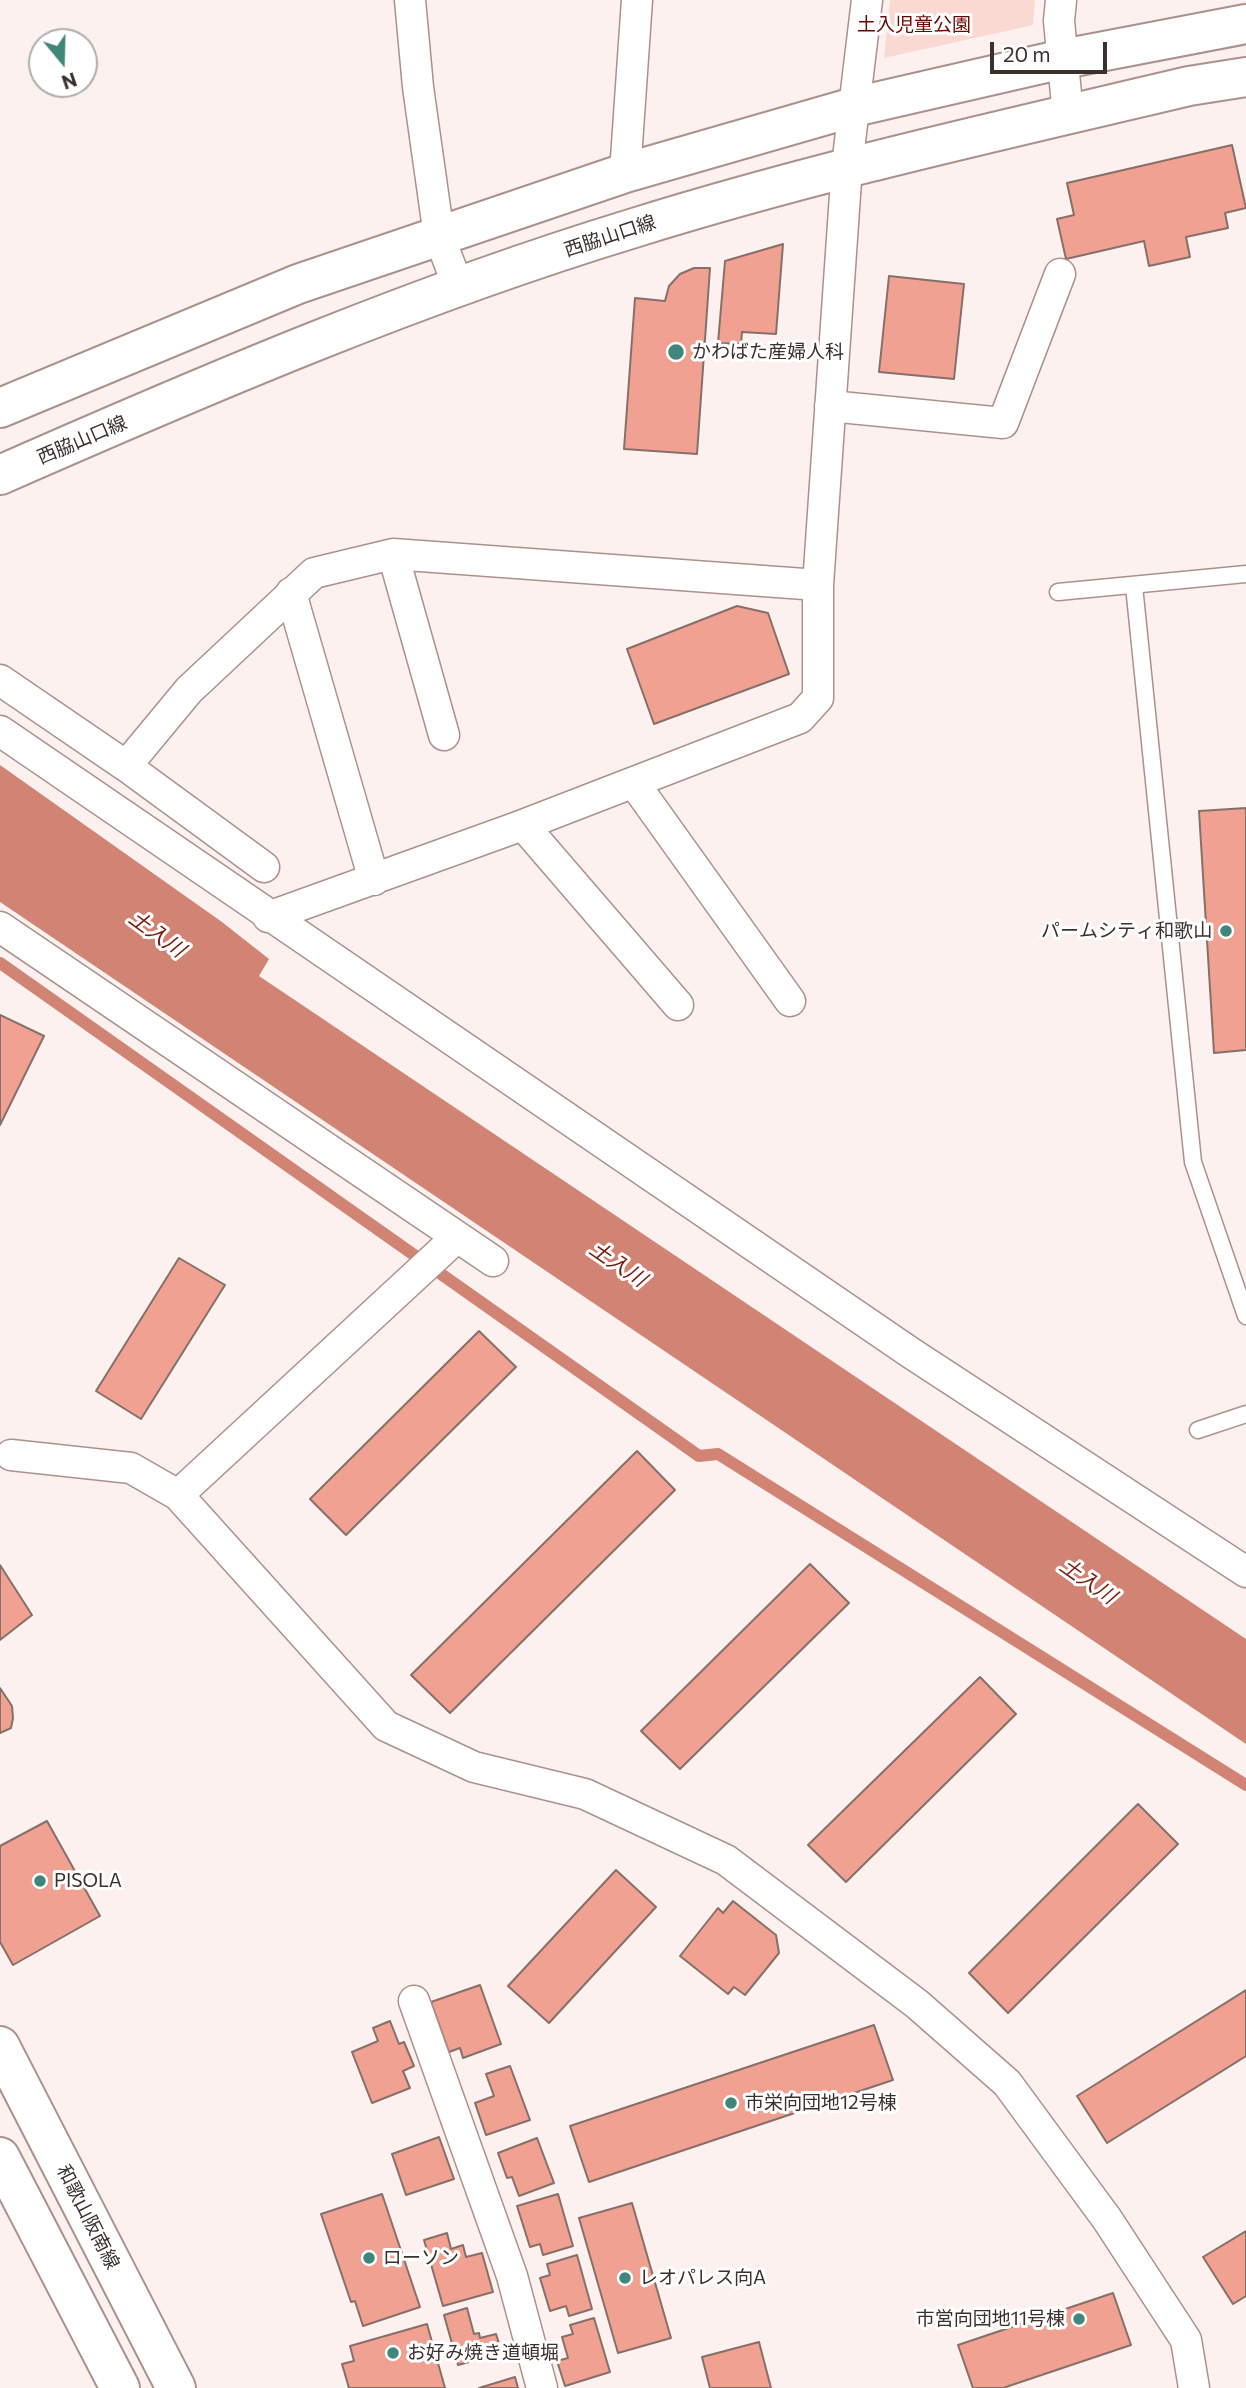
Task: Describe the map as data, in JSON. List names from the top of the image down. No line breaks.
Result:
{"streets":{"street":["西脇山口線","和歌山阪南線"]},"water":["土入川"],"parks":["土入児童公園"],"places":["かわばた産婦人科","パームシティ和歌山","PISOLA","市栄向団地12号棟","ローソン","レオパレス向A","市営向団地11号棟","お好み焼き道頓堀"],"scale_bar":"20 m","north":"bottom"}
